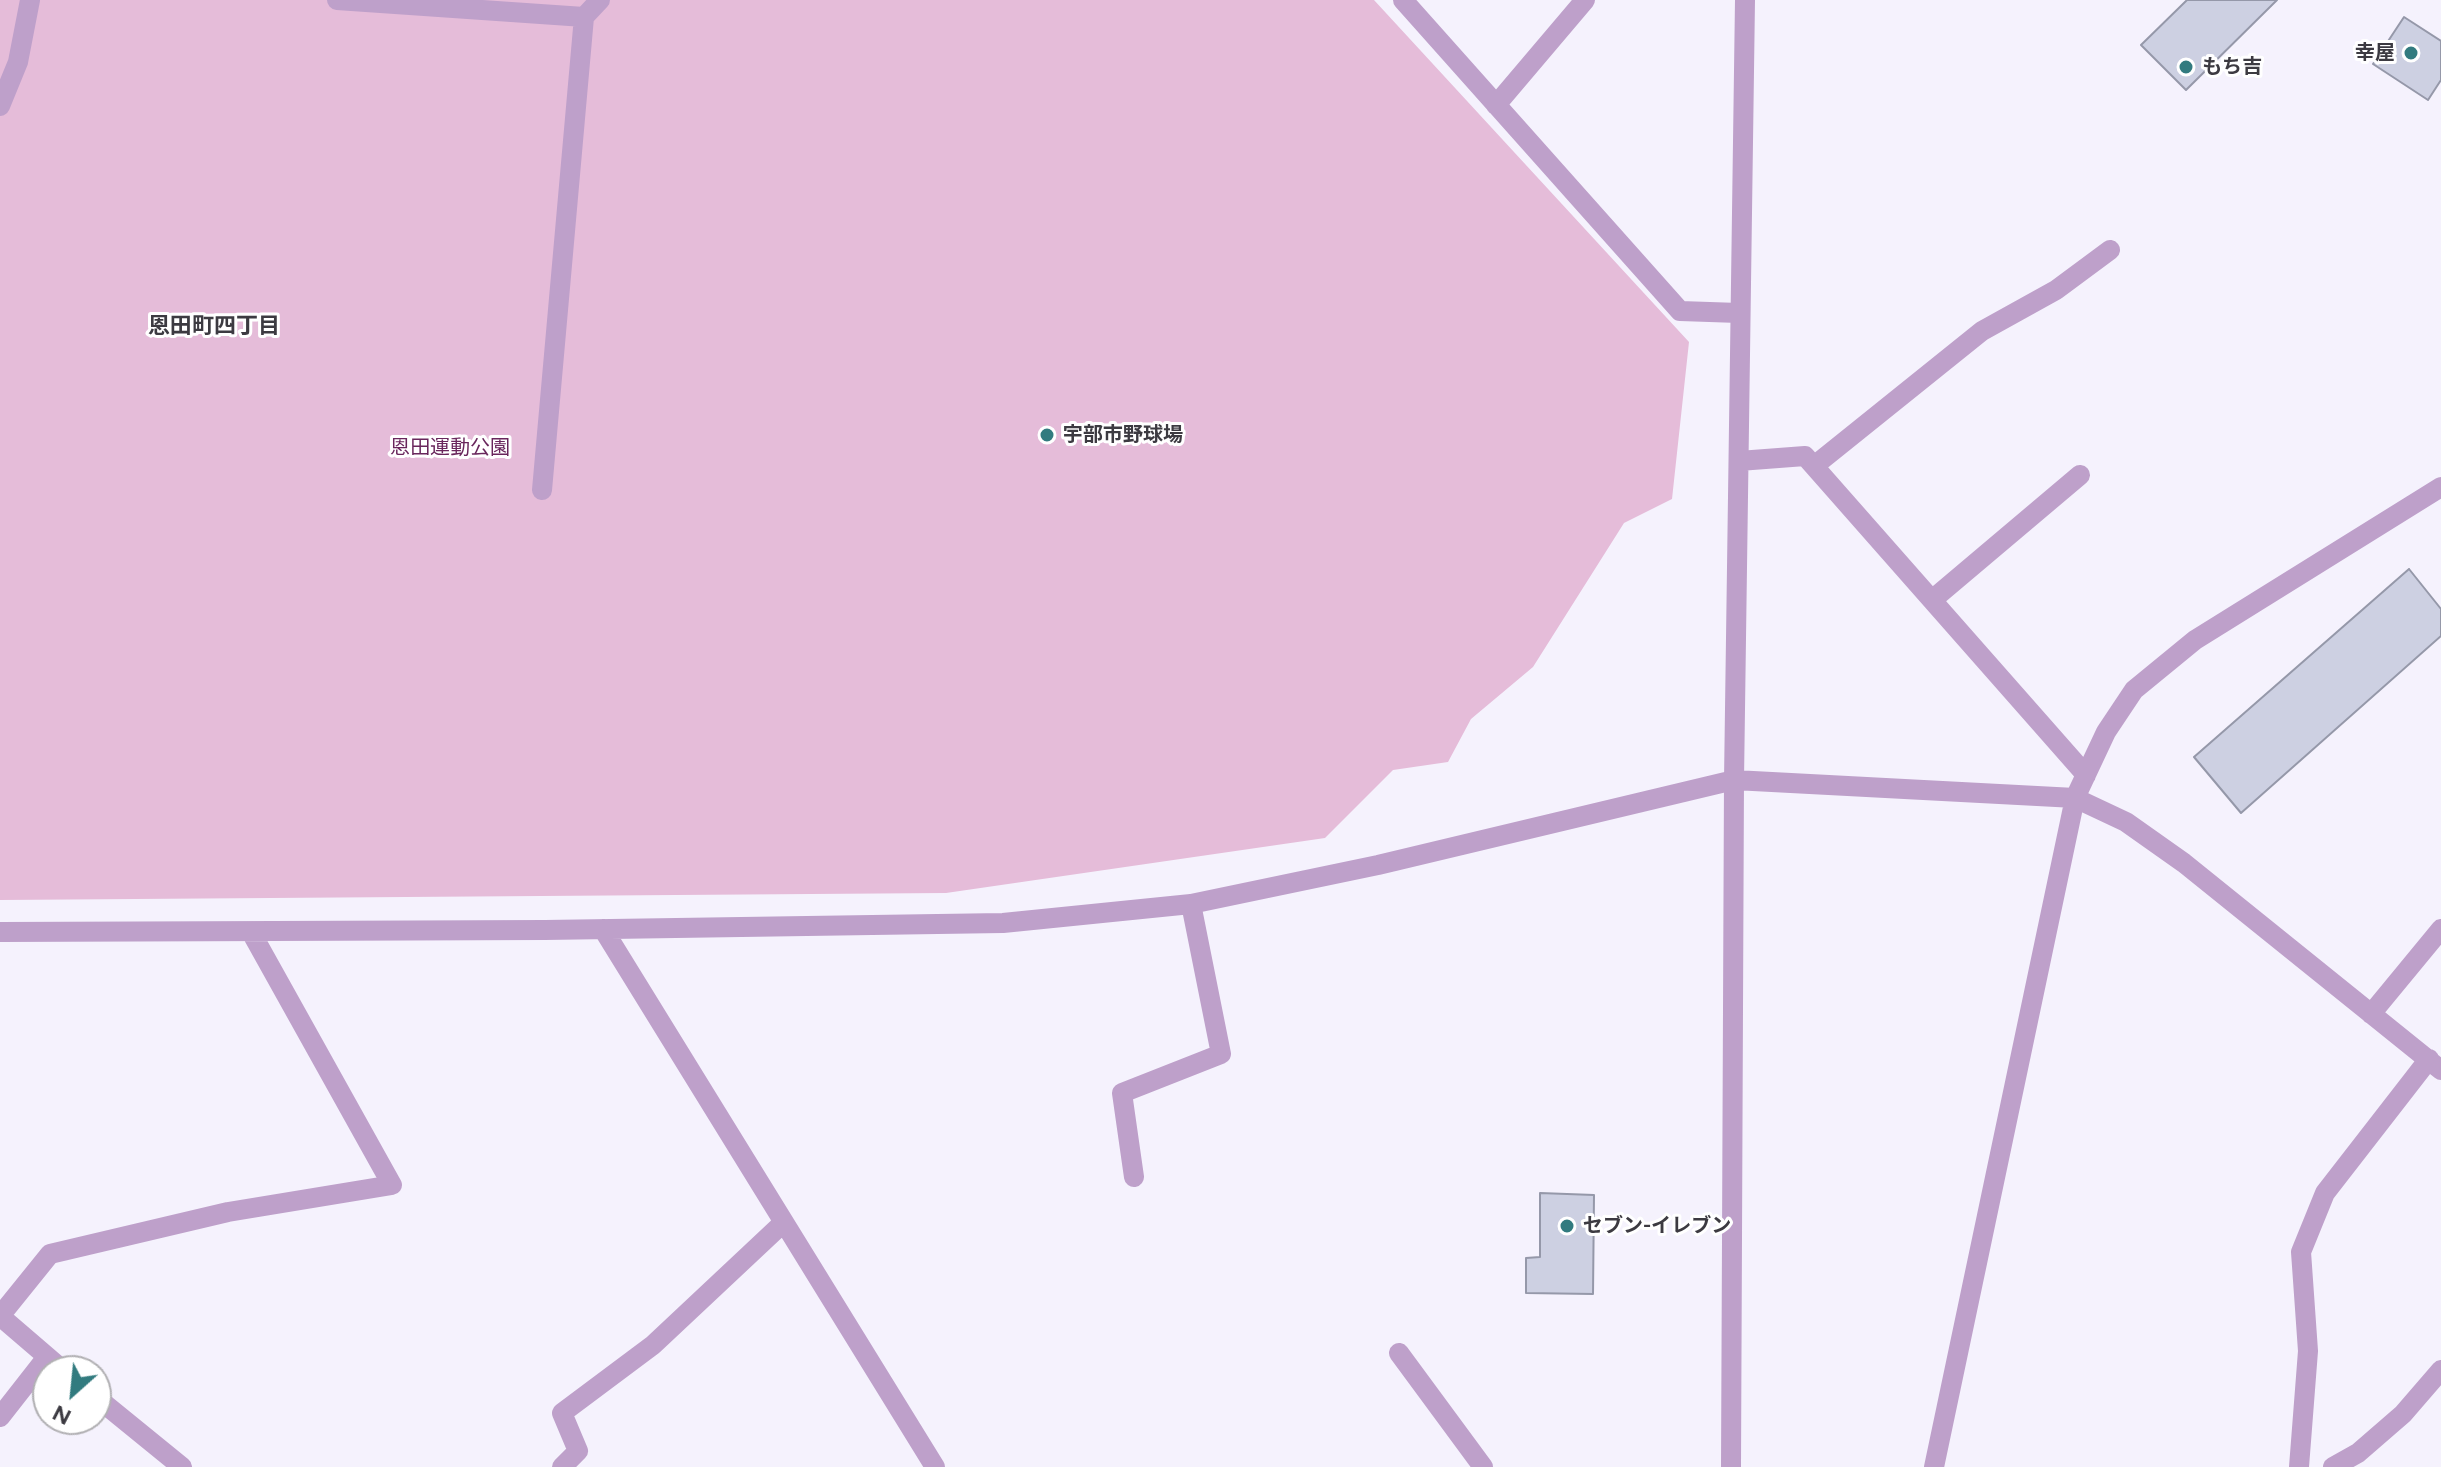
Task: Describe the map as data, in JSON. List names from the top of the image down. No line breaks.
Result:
{"districts":["恩田町四丁目"],"parks":["恩田運動公園"],"places":["幸屋","もち吉","宇部市野球場","セブン-イレブン"],"north":"bottom left"}
